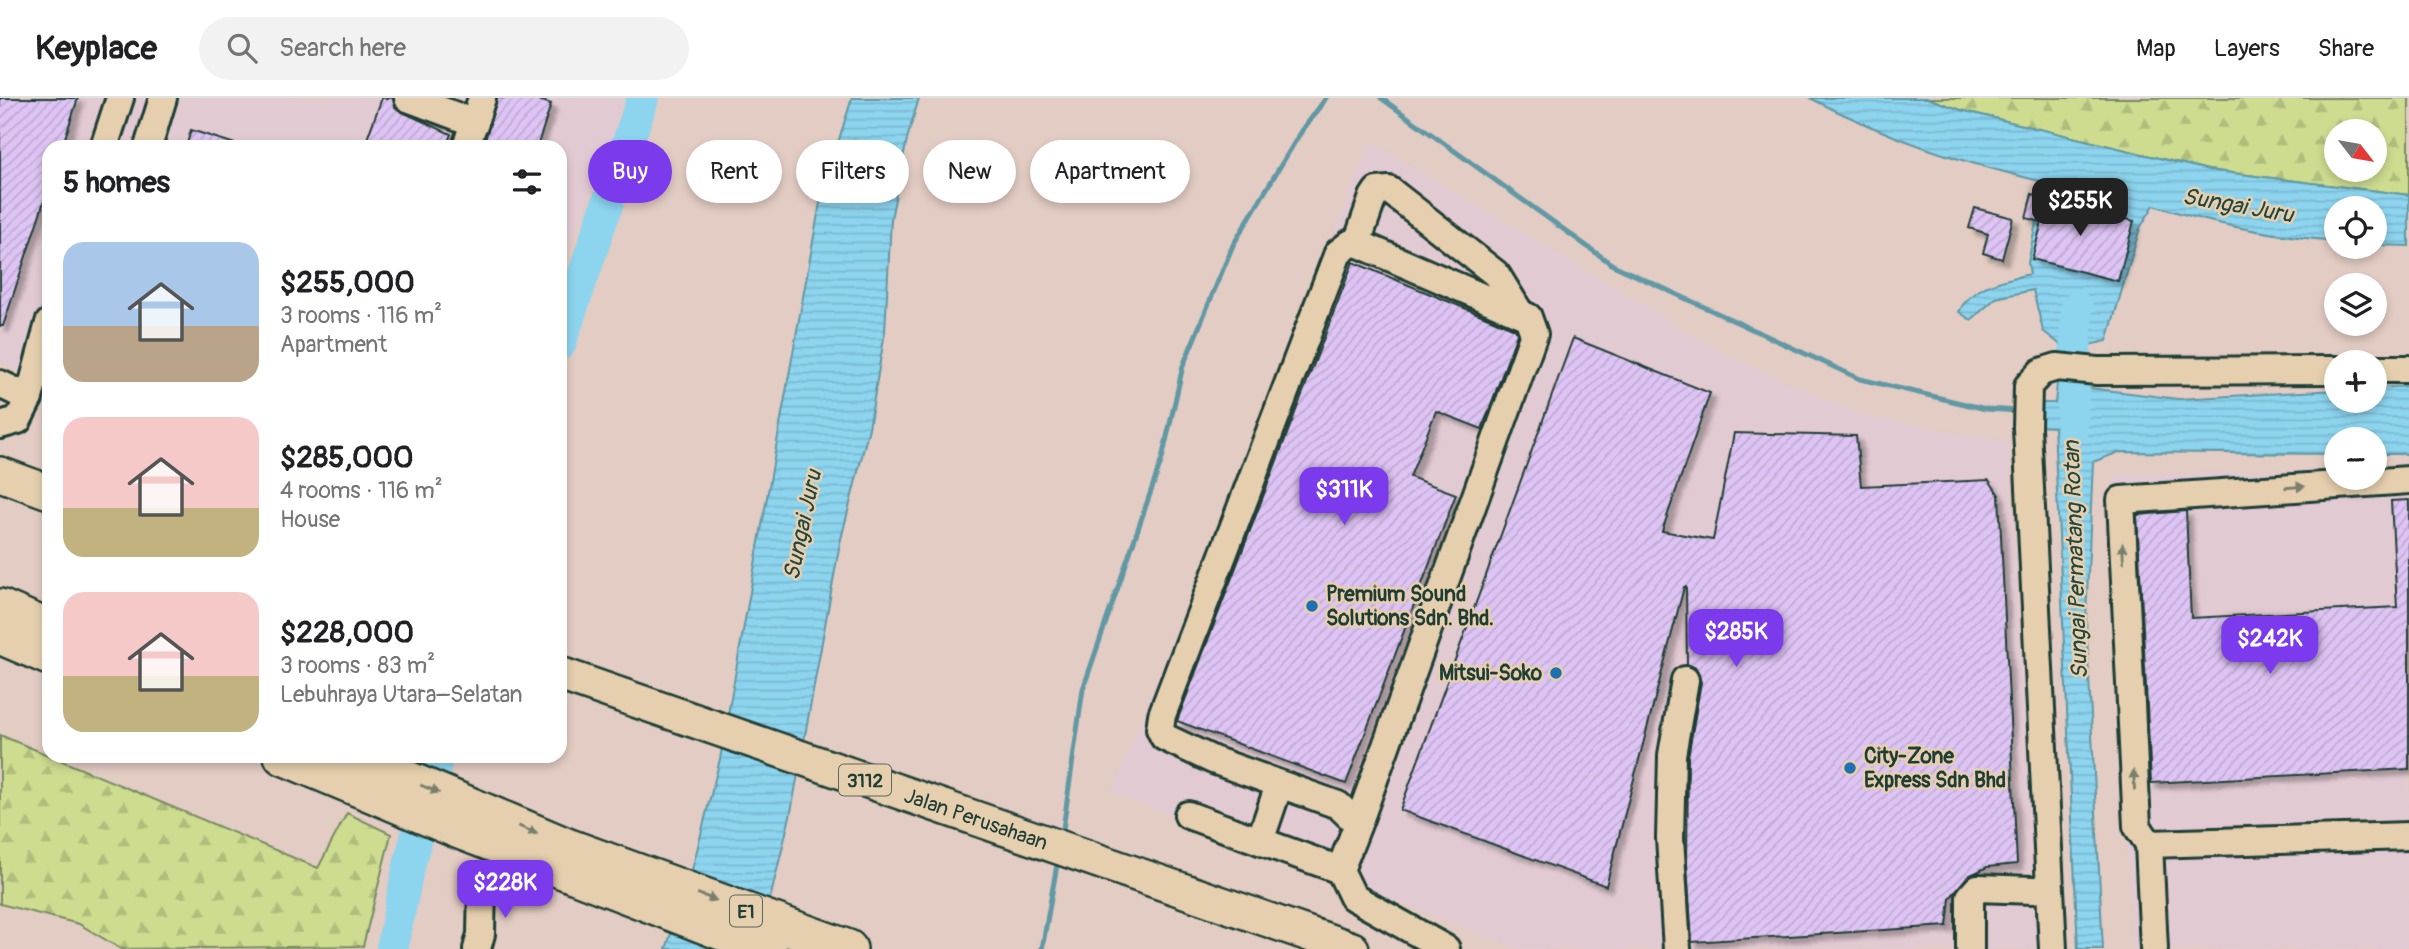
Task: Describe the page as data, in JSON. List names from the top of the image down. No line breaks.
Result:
{"streets":{"highway":["E1"],"main road":["3112","Jalan Perusahaan"]},"water":["Sungai Juru","Sungai Permatang Rotan"],"places":["Premium Sound Solutions Sdn. Bhd.","Mitsui-Soko","City-Zone Express Sdn Bhd"],"north":"bottom right","page":{"header":"Keyplace","search":"Search here","nav":["Map","Layers","Share"],"map_buttons":["+","−"],"chip":["Buy","Rent","Filters","New","Apartment"],"heading":"5 homes","price":["$255K","$311K","$285K","$242K","$228K"],"list":[{"name":"$255,000","note":"3 rooms · 116 m² · Apartment"},{"name":"$285,000","note":"4 rooms · 116 m² · House"},{"name":"$228,000","note":"3 rooms · 83 m² · Lebuhraya Utara–Selatan"}]}}
